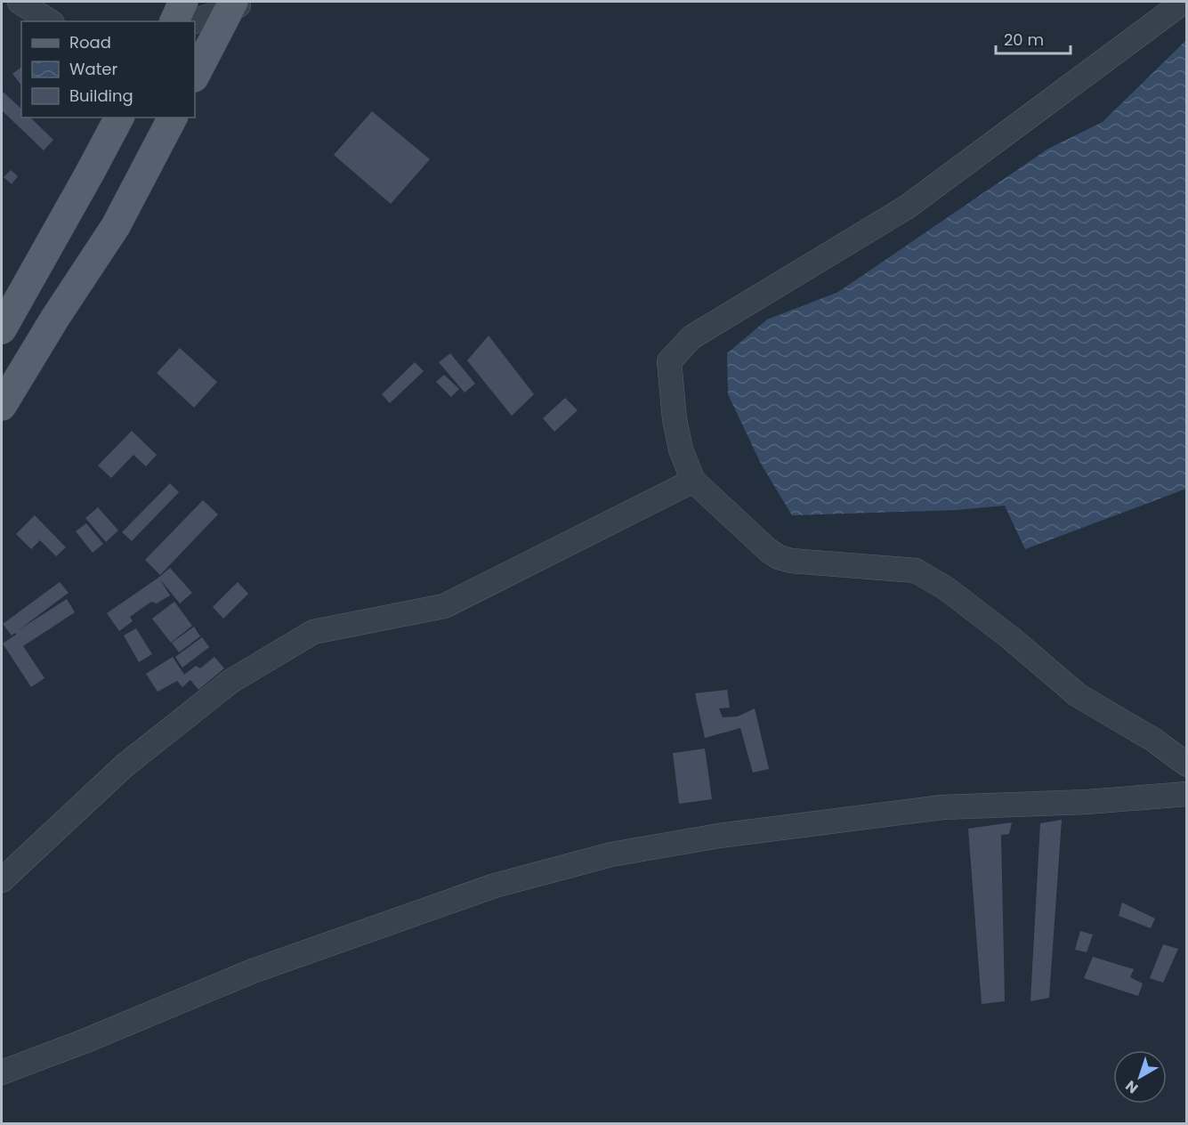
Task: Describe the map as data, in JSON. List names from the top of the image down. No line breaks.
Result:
{"legend":["Road","Water","Building"],"scale_bar":"20 m","north":"bottom left"}
